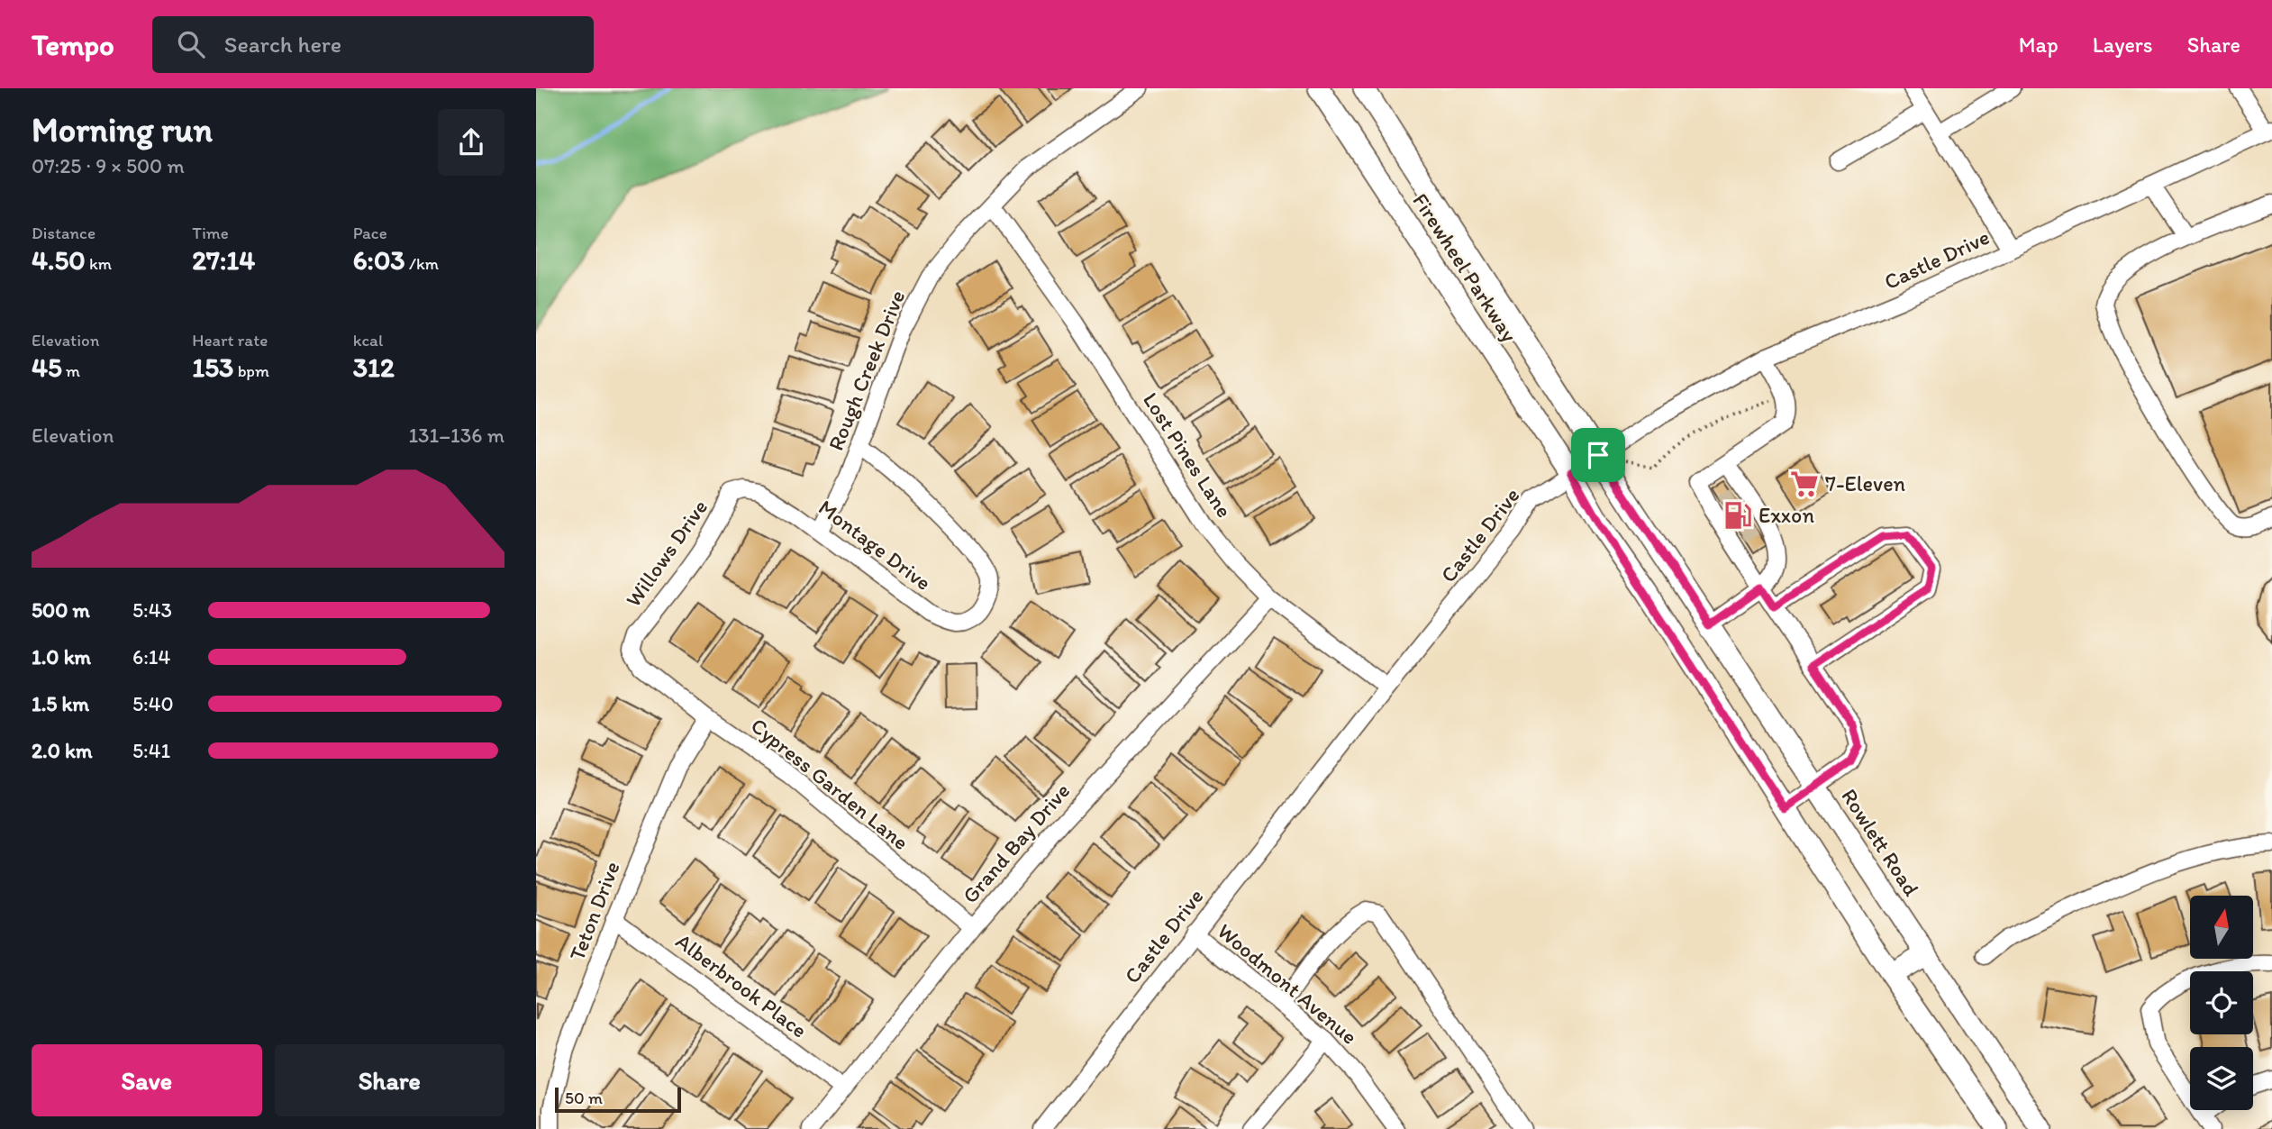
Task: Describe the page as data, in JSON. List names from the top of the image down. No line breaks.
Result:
{"streets":{"main road":["Firewheel Parkway","Rowlett Road"],"street":["Castle Drive","Rough Creek Drive","Lost Pines Lane","Montage Drive","Willows Drive","Cypress Garden Lane","Grand Bay Drive","Teton Drive","Woodmont Avenue","Alberbrook Place"]},"crossings":[["Castle Drive","Firewheel Parkway"],["Castle Drive","Lost Pines Lane"],["Castle Drive","Rowlett Road"],["Castle Drive","Woodmont Avenue"],["Firewheel Parkway","Rowlett Road"],["Rough Creek Drive","Lost Pines Lane"],["Rough Creek Drive","Montage Drive"],["Lost Pines Lane","Grand Bay Drive"],["Montage Drive","Willows Drive"],["Willows Drive","Cypress Garden Lane"],["Cypress Garden Lane","Grand Bay Drive"],["Cypress Garden Lane","Teton Drive"],["Grand Bay Drive","Alberbrook Place"],["Teton Drive","Alberbrook Place"]],"places":{"supermarket":["7-Eleven"],"fuel station":["Exxon"]},"scale_bar":"50 m","north":"top","page":{"header":"Tempo","search":"Search here","nav":["Map","Layers","Share"],"heading":["Morning run","07:25 · 9 × 500 m"],"stats":[["Distance","4.50 km"],["Time","27:14"],["Pace","6:03 /km"],["Elevation","45 m"],["Heart rate","153 bpm"],["kcal","312"]],"chart":["Elevation","131–136 m"],"list":[{"name":"500 m","note":"5:43"},{"name":"1.0 km","note":"6:14"},{"name":"1.5 km","note":"5:40"},{"name":"2.0 km","note":"5:41"}],"buttons":["Save","Share"],"scale":"50 m"}}
